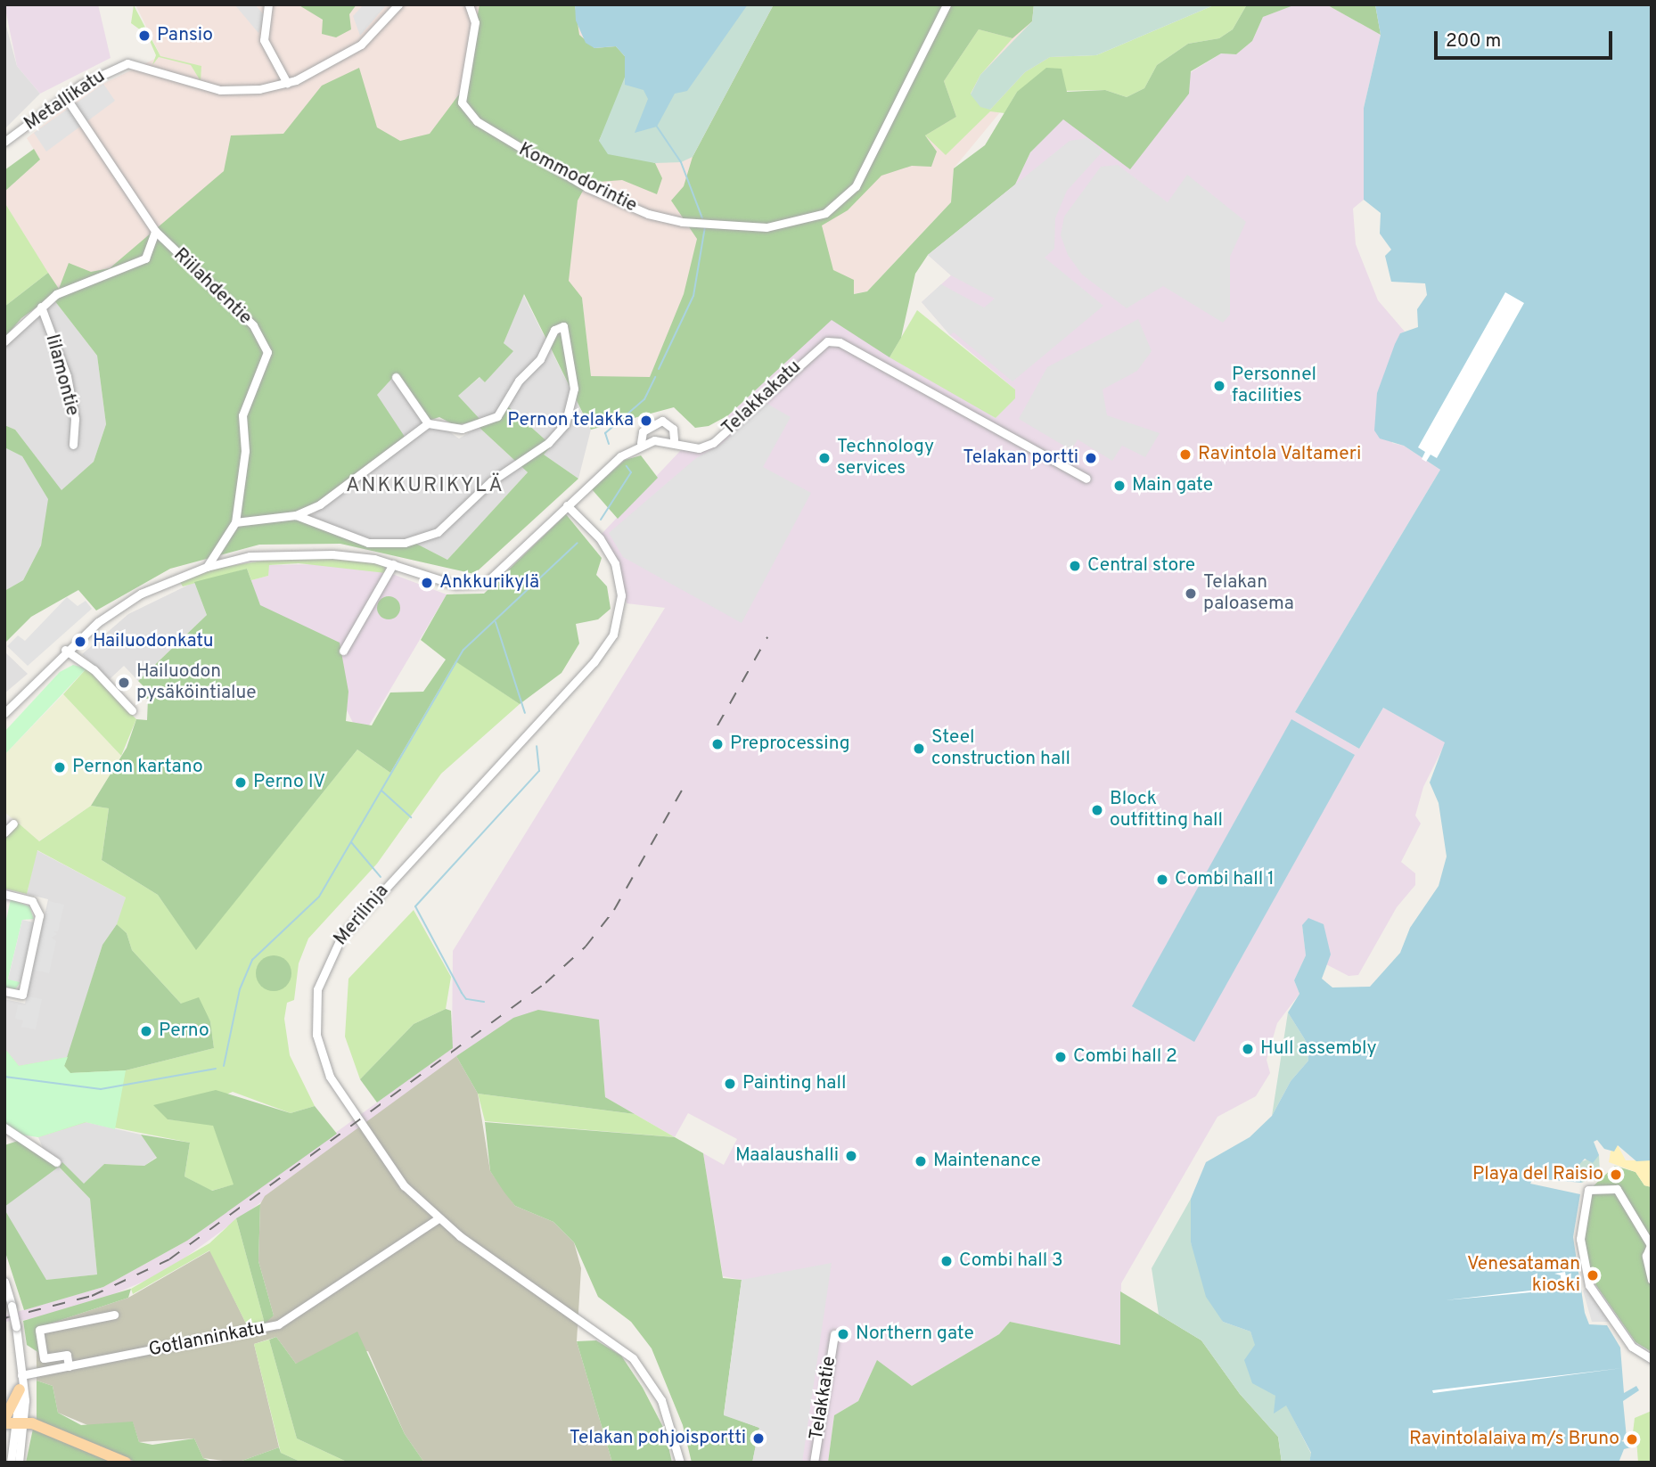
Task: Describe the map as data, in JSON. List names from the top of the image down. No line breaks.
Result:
{"streets":{"street":["Metallikatu","Kommodorintie","Riilahdentie","Iilamontie","Telakkakatu","Merilinja","Gotlanninkatu","Telakkatie"]},"crossings":[["Metallikatu","Riilahdentie"],["Merilinja","Gotlanninkatu"]],"districts":["ANKKURIKYLÄ"],"places":["Pansio","Personnel facilities","Pernon telakka","Ravintola Valtameri","Technology services","Telakan portti","Main gate","Central store","Ankkurikylä","Telakan paloasema","Hailuodonkatu","Hailuodon pysäköintialue","Preprocessing","Steel construction hall","Pernon kartano","Perno IV","Block outfitting hall","Combi hall 1","Perno","Hull assembly","Combi hall 2","Painting hall","Maalaushalli","Maintenance","Playa del Raisio","Combi hall 3","Venesataman kioski","Northern gate","Telakan pohjoisportti","Ravintolalaiva m/s Bruno"],"scale_bar":"200 m"}
